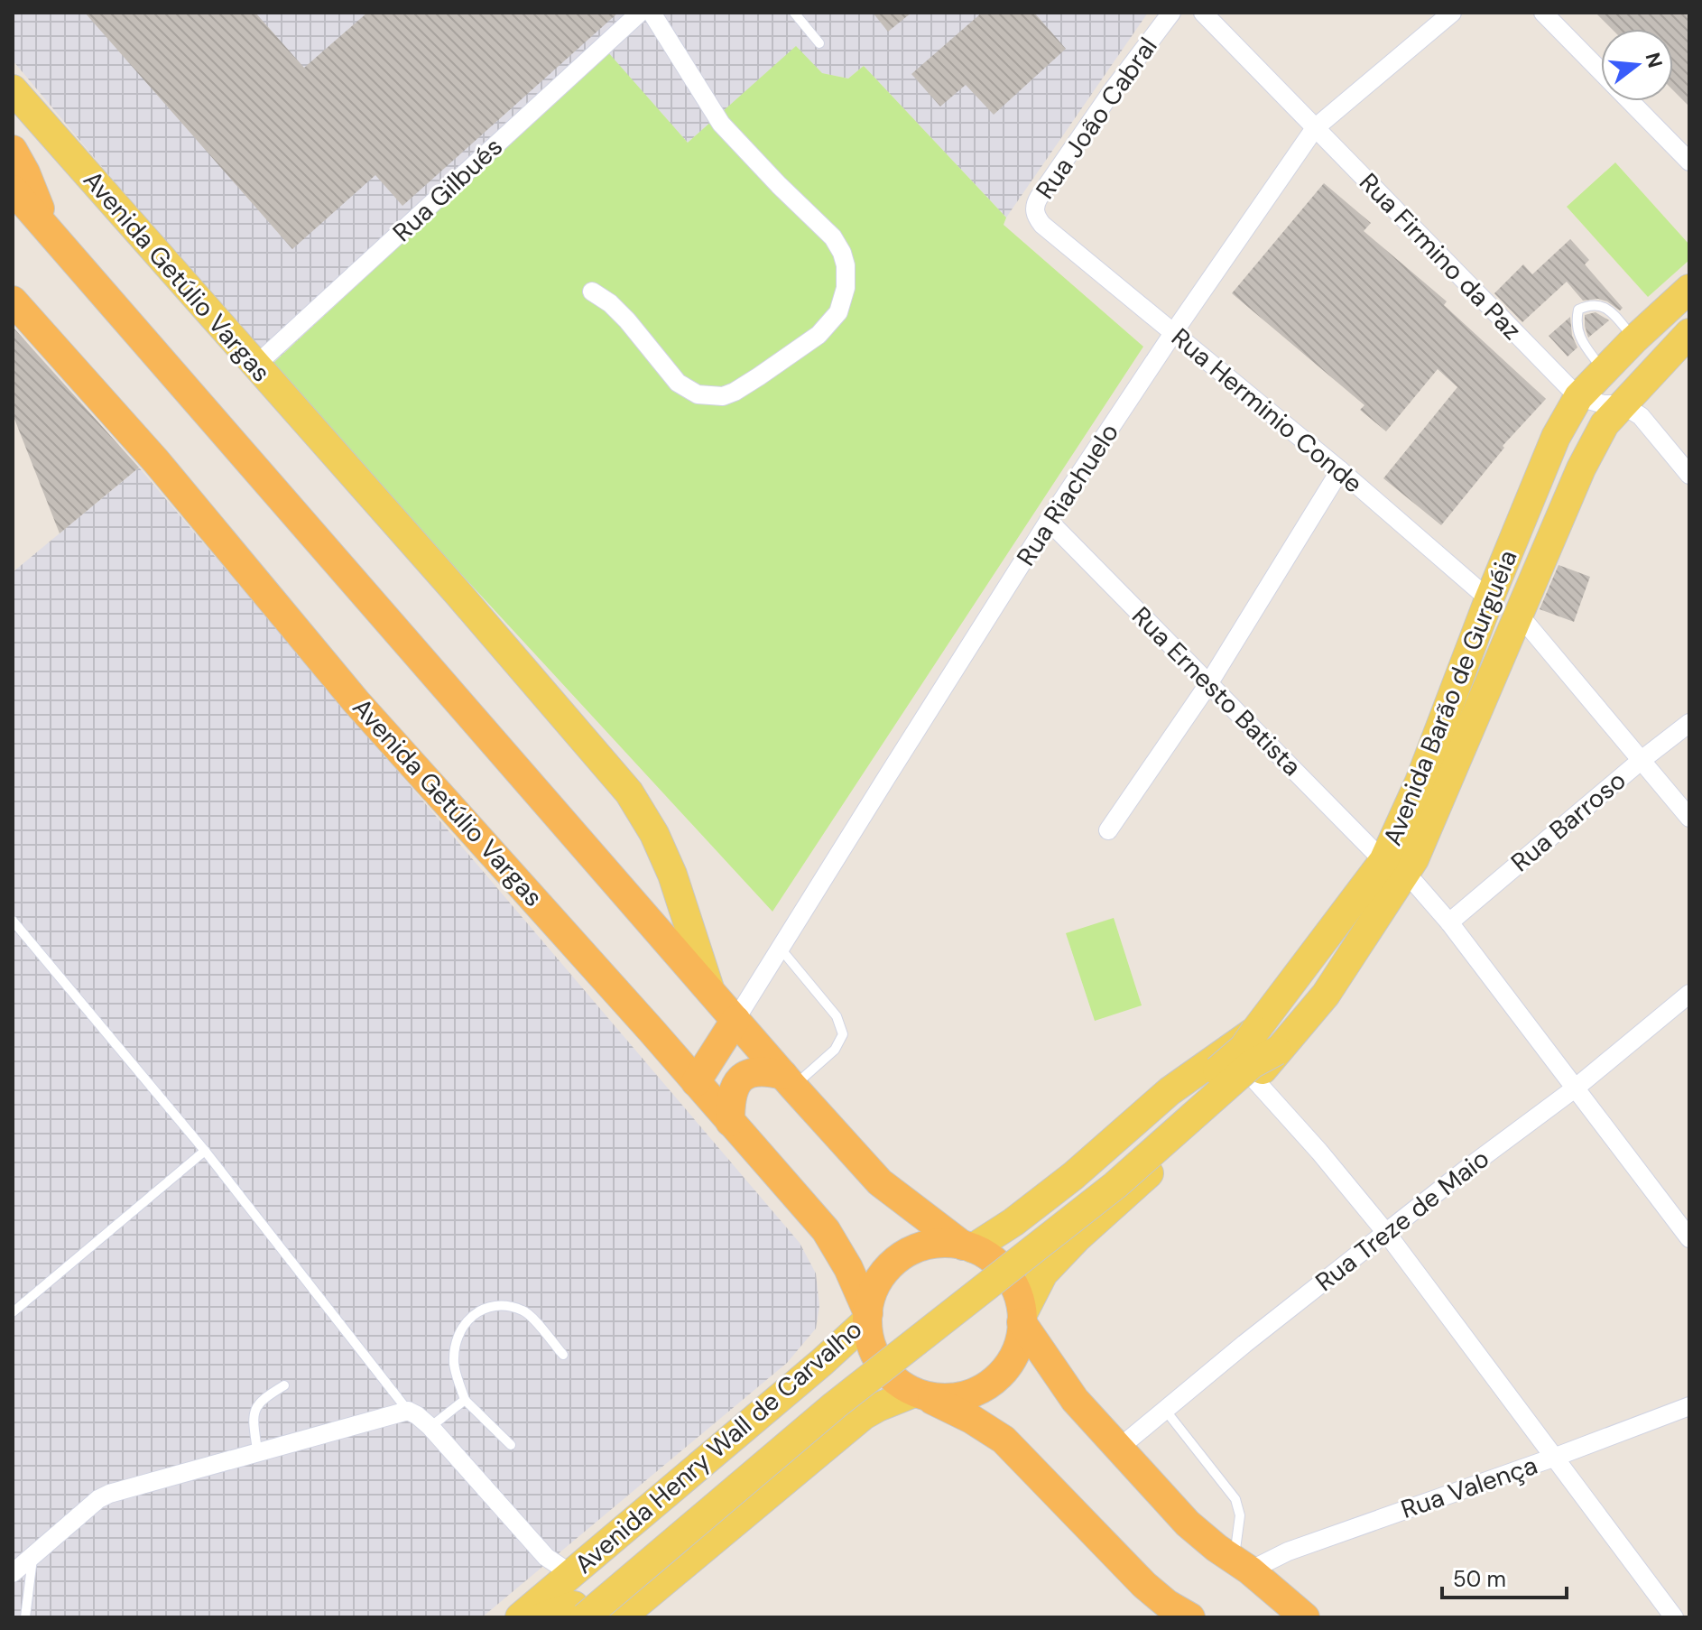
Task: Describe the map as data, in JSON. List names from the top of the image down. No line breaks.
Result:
{"streets":{"highway":["Avenida Getúlio Vargas","Avenida Henry Wall de Carvalho"],"main road":["Avenida Barão de Gurguéia"],"street":["Rua João Cabral","Rua Gilbués","Rua Firmino da Paz","Rua Herminio Conde","Rua Riachuelo","Rua Ernesto Batista","Rua Barroso","Rua Treze de Maio","Rua Valença"]},"crossings":[["Rua João Cabral","Rua Herminio Conde"],["Rua Gilbués","Avenida Getúlio Vargas"],["Rua Firmino da Paz","Rua Riachuelo"],["Rua Firmino da Paz","Avenida Barão de Gurguéia"],["Avenida Getúlio Vargas","Rua Riachuelo"],["Avenida Getúlio Vargas","Avenida Barão de Gurguéia"],["Avenida Getúlio Vargas","Rua Treze de Maio"],["Avenida Getúlio Vargas","Avenida Henry Wall de Carvalho"],["Avenida Getúlio Vargas","Rua Valença"],["Rua Herminio Conde","Rua Riachuelo"],["Rua Herminio Conde","Avenida Barão de Gurguéia"],["Rua Riachuelo","Rua Ernesto Batista"],["Rua Ernesto Batista","Avenida Barão de Gurguéia"],["Rua Ernesto Batista","Rua Barroso"],["Rua Ernesto Batista","Rua Treze de Maio"],["Avenida Barão de Gurguéia","Avenida Henry Wall de Carvalho"]],"scale_bar":"50 m","north":"right"}
